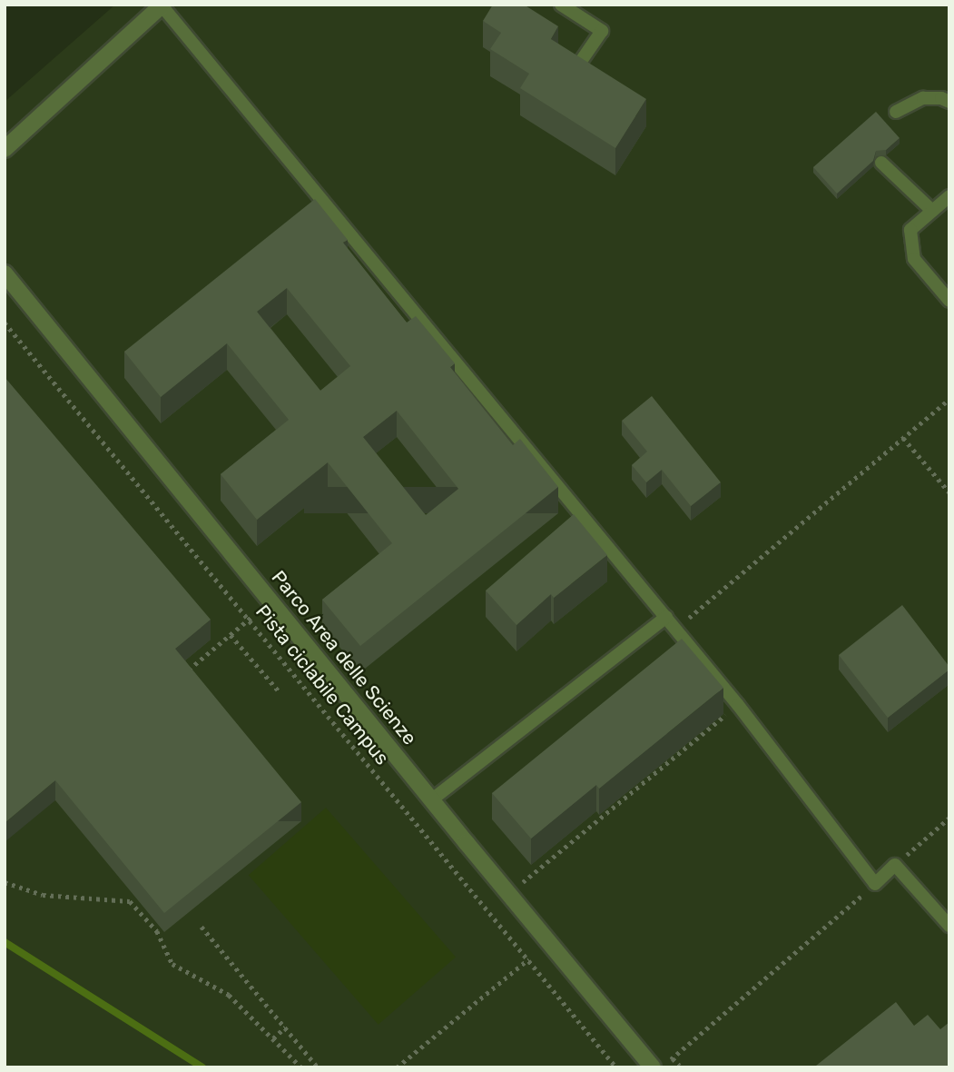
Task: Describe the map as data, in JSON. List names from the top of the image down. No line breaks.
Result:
{"streets":{"street":["Parco Area delle Scienze"],"path":["Pista ciclabile Campus"]}}
